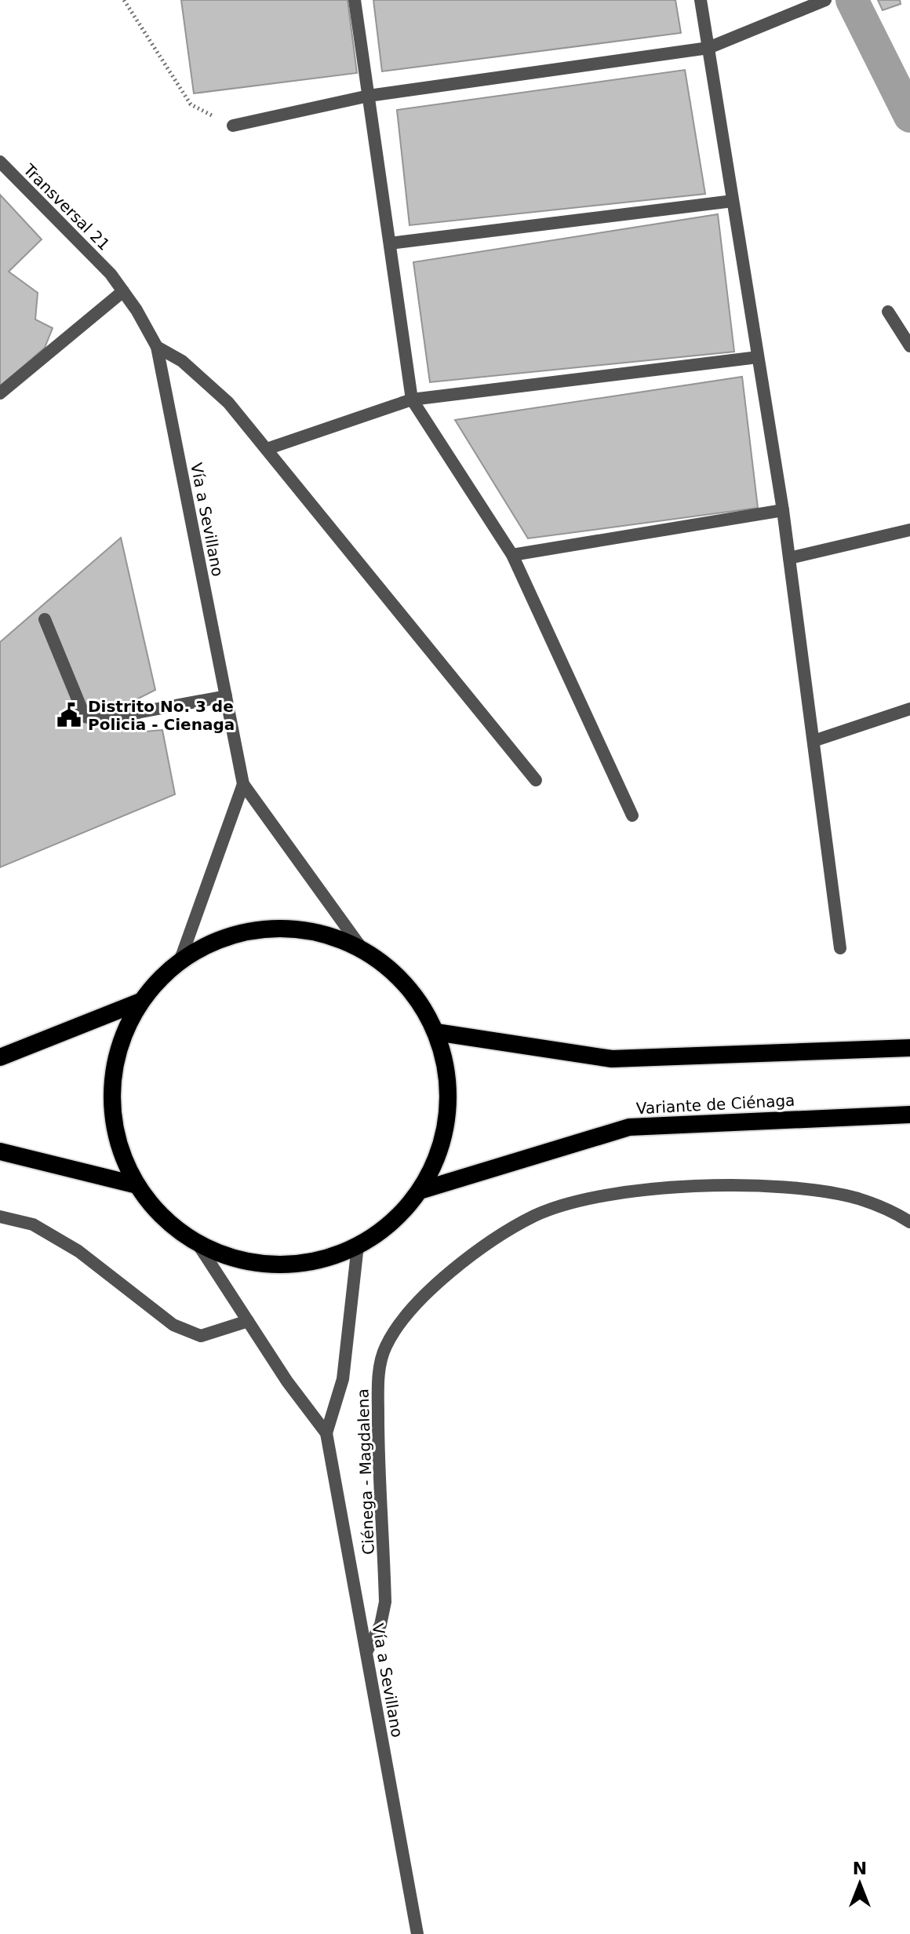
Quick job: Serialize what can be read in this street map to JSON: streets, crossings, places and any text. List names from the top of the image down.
{
  "streets": {
    "highway": ["Variante de Ciénaga"],
    "street": ["Transversal 21", "Vía a Sevillano", "Ciénega - Magdalena"]
  },
  "crossings": [
    ["Transversal 21", "Vía a Sevillano"],
    ["Vía a Sevillano", "Ciénega - Magdalena"]
  ],
  "places": {
    "public building": ["Distrito No. 3 de Policia - Cienaga"]
  },
  "north": "top"
}
